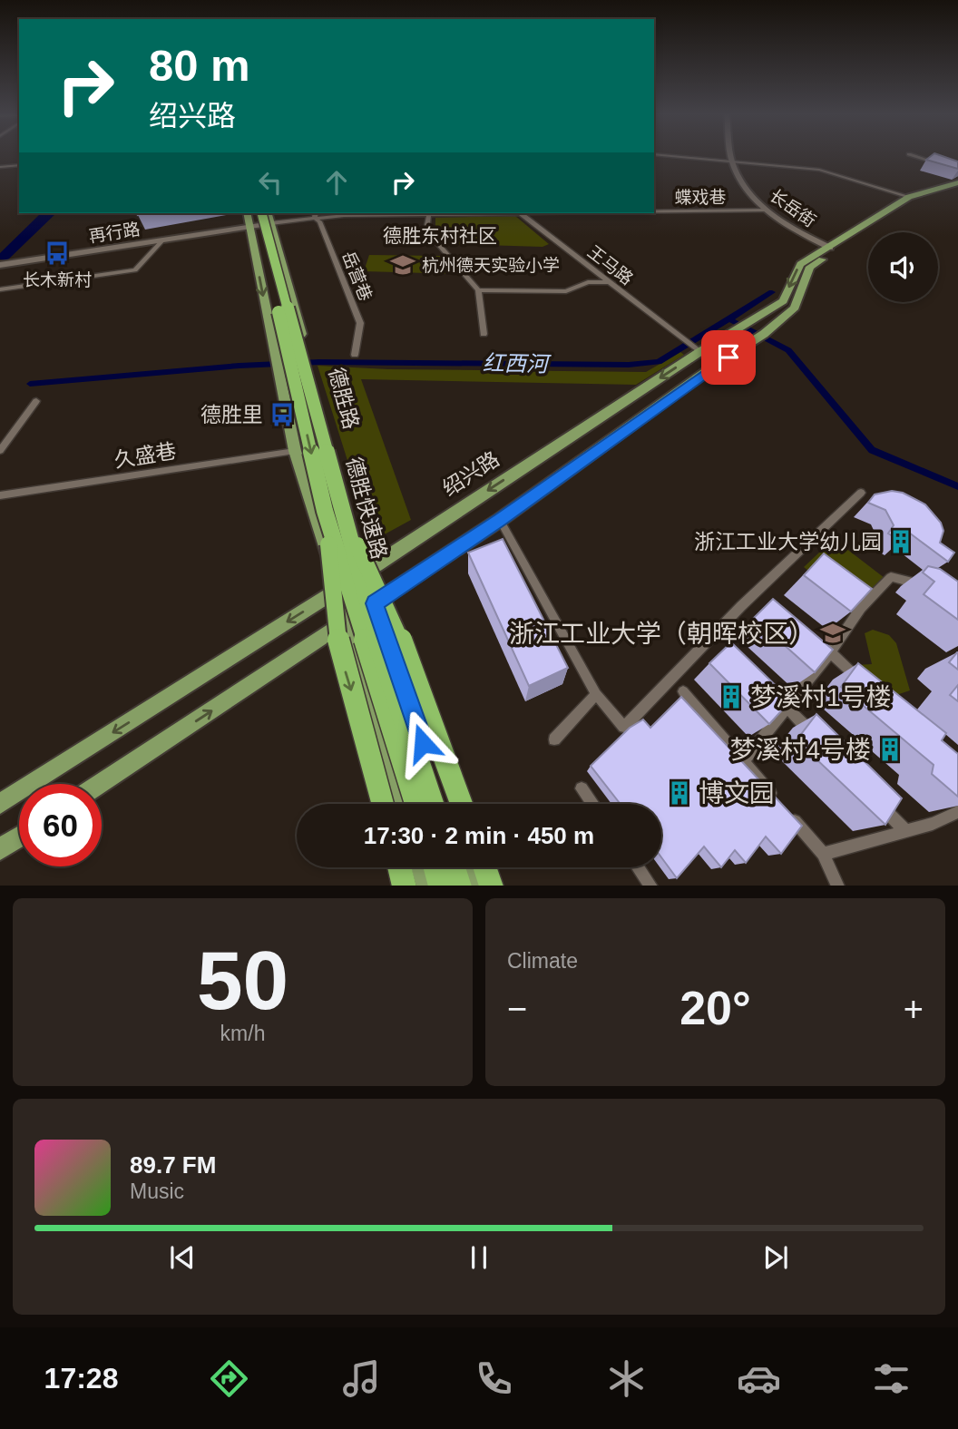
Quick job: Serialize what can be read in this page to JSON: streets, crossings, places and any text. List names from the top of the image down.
{
  "streets": {
    "highway": ["德胜快速路"],
    "main road": ["德胜路", "绍兴路"],
    "street": [
      "蝶戏巷",
      "长岳街",
      "再行路",
      "王马路",
      "岳营巷",
      "久盛巷"
    ]
  },
  "crossings": [
    ["蝶戏巷", "长岳街"],
    ["蝶戏巷", "再行路"],
    ["蝶戏巷", "岳营巷"],
    ["蝶戏巷", "德胜路"],
    ["长岳街", "绍兴路"],
    ["再行路", "德胜路"],
    ["王马路", "绍兴路"],
    ["德胜路", "绍兴路"]
  ],
  "districts": ["德胜东村社区"],
  "water": ["红西河"],
  "places": {
    "bus stop": ["长木新村", "德胜里"],
    "school or university": ["杭州德天实验小学", "浙江工业大学（朝晖校区）"],
    "building": [
      "浙江工业大学幼儿园",
      "梦溪村1号楼",
      "梦溪村4号楼",
      "博文园"
    ]
  },
  "page": {
    "turn": ["80 m", "绍兴路"],
    "limit": "60",
    "trip": "17:30 · 2 min · 450 m",
    "tile": [
      ["50", "km/h"],
      "Climate"
    ],
    "heat": ["−", "20°", "+"],
    "song": ["89.7 FM", "Music"],
    "tabs": "17:28"
  }
}
